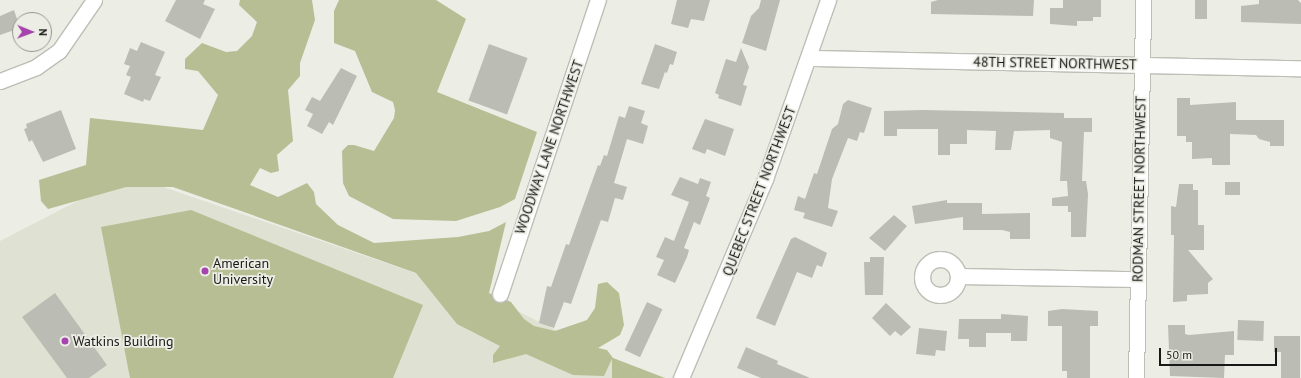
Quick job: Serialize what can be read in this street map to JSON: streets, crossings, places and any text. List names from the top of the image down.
{
  "streets": {
    "street": [
      "48TH STREET NORTHWEST",
      "WOODWAY LANE NORTHWEST",
      "RODMAN STREET NORTHWEST",
      "QUEBEC STREET NORTHWEST"
    ]
  },
  "crossings": [
    ["48TH STREET NORTHWEST", "RODMAN STREET NORTHWEST"],
    ["48TH STREET NORTHWEST", "QUEBEC STREET NORTHWEST"]
  ],
  "places": ["American University", "Watkins Building"],
  "scale_bar": "50 m",
  "north": "right"
}
